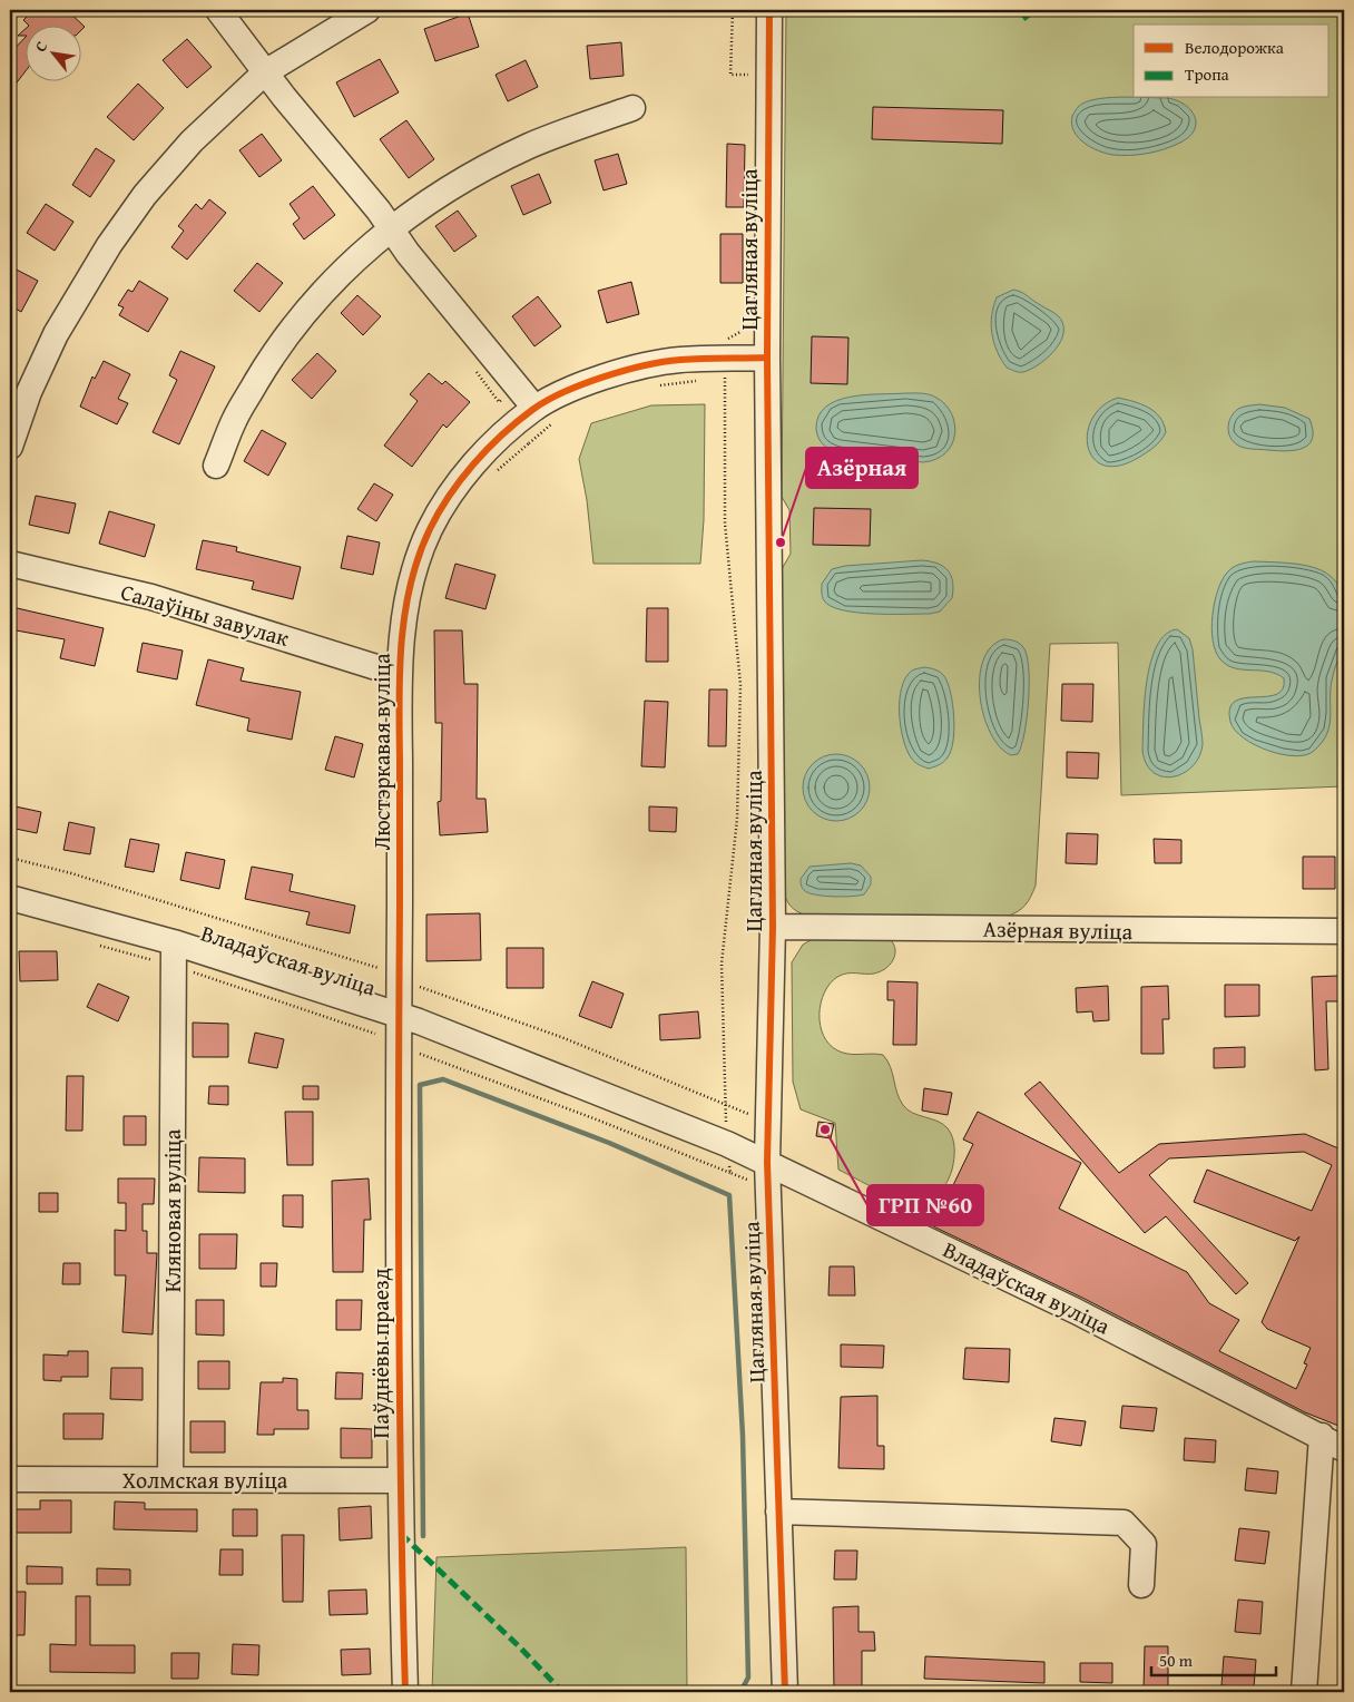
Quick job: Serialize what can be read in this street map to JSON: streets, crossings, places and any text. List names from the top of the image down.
{
  "streets": {
    "street": [
      "Цагляная вуліца",
      "Салаўіны завулак",
      "Люстэркавая вуліца",
      "Азёрная вуліца",
      "Владаўская вуліца",
      "Кляновая вуліца",
      "Паўднёвы праезд",
      "Холмская вуліца"
    ]
  },
  "crossings": [
    ["Цагляная вуліца", "Люстэркавая вуліца"],
    ["Цагляная вуліца", "Азёрная вуліца"],
    ["Цагляная вуліца", "Владаўская вуліца"],
    ["Салаўіны завулак", "Люстэркавая вуліца"],
    ["Люстэркавая вуліца", "Владаўская вуліца"],
    ["Люстэркавая вуліца", "Паўднёвы праезд"],
    ["Владаўская вуліца", "Кляновая вуліца"],
    ["Владаўская вуліца", "Паўднёвы праезд"],
    ["Кляновая вуліца", "Холмская вуліца"],
    ["Паўднёвы праезд", "Холмская вуліца"]
  ],
  "places": ["Азёрная", "ГРП №60"],
  "legend": ["Велодорожка", "Тропа"],
  "scale_bar": "50 m",
  "north": "top left"
}
